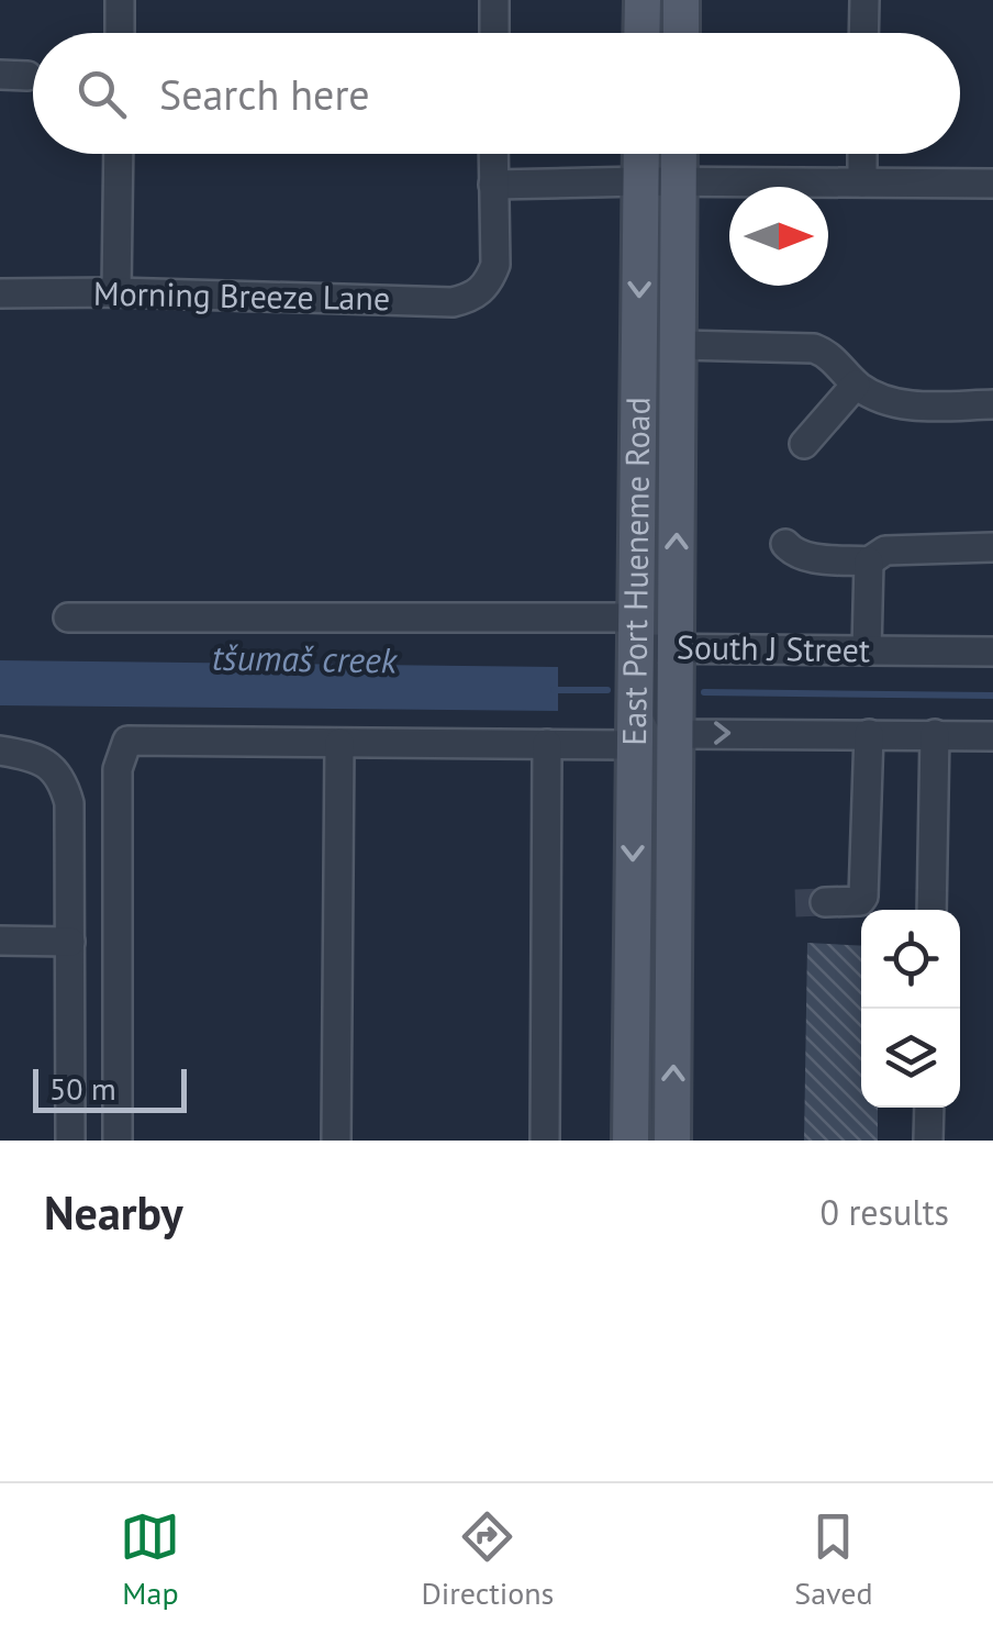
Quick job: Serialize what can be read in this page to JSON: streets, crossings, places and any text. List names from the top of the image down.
{
  "streets": {
    "main road": ["East Port Hueneme Road"],
    "street": ["Morning Breeze Lane", "South J Street"]
  },
  "crossings": [
    ["East Port Hueneme Road", "South J Street"]
  ],
  "water": ["tšumaš creek"],
  "scale_bar": "50 m",
  "north": "right",
  "page": {
    "search": "Search here",
    "scale": "50 m",
    "heading": ["Nearby", "0 results"],
    "nav": ["Map", "Directions", "Saved"]
  }
}
